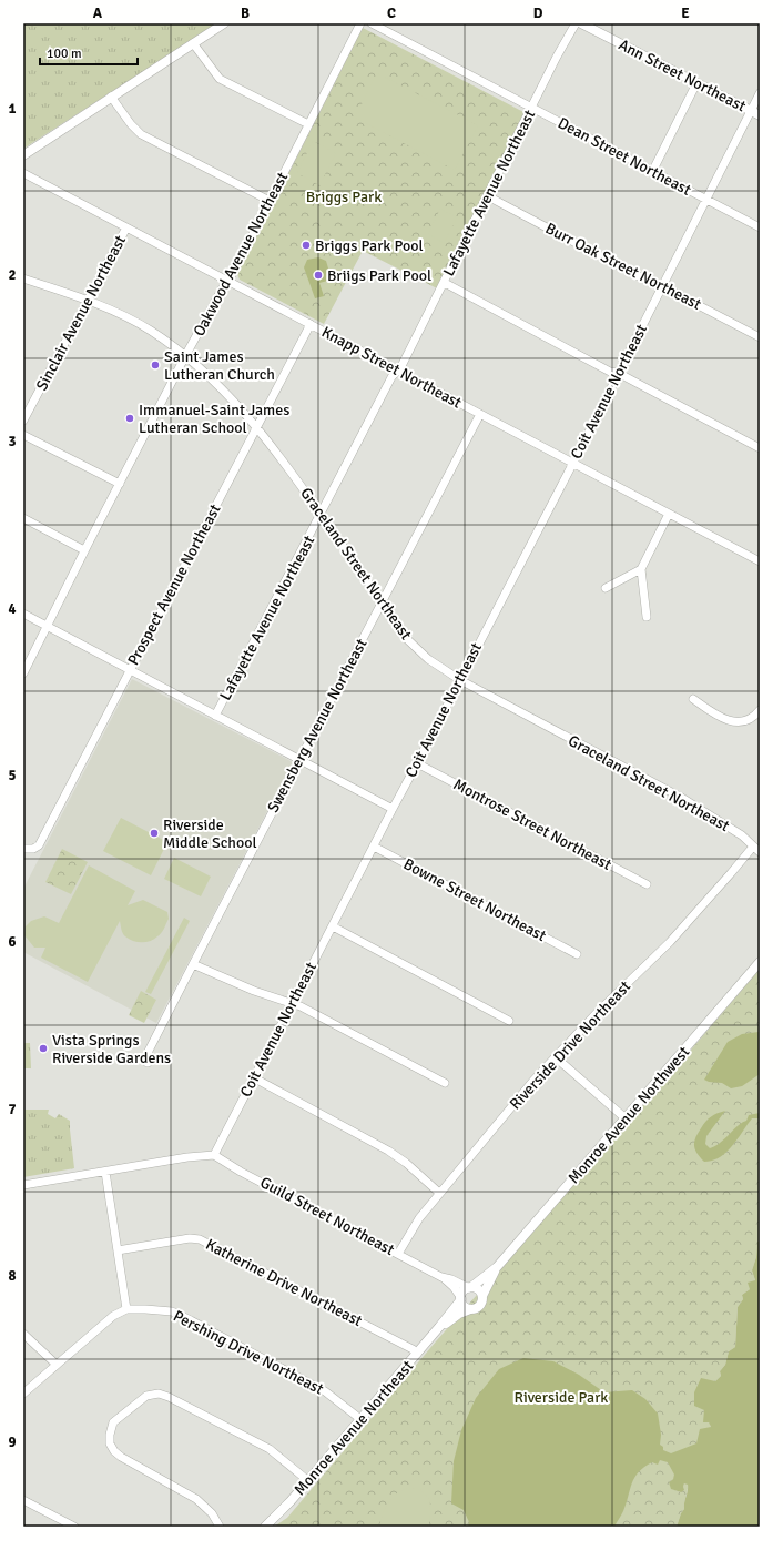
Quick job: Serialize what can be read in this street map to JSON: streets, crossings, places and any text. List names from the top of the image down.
{
  "streets": {
    "main road": ["Ann Street Northeast", "Monroe Avenue Northwest", "Monroe Avenue Northeast"],
    "street": [
      "Dean Street Northeast",
      "Lafayette Avenue Northeast",
      "Oakwood Avenue Northeast",
      "Burr Oak Street Northeast",
      "Sinclair Avenue Northeast",
      "Knapp Street Northeast",
      "Coit Avenue Northeast",
      "Graceland Street Northeast",
      "Prospect Avenue Northeast",
      "Swensberg Avenue Northeast",
      "Montrose Street Northeast",
      "Bowne Street Northeast",
      "Riverside Drive Northeast",
      "Guild Street Northeast",
      "Katherine Drive Northeast",
      "Pershing Drive Northeast"
    ]
  },
  "crossings": [
    ["Ann Street Northeast", "Coit Avenue Northeast"],
    ["Dean Street Northeast", "Lafayette Avenue Northeast"],
    ["Dean Street Northeast", "Coit Avenue Northeast"],
    ["Lafayette Avenue Northeast", "Burr Oak Street Northeast"],
    ["Lafayette Avenue Northeast", "Knapp Street Northeast"],
    ["Lafayette Avenue Northeast", "Graceland Street Northeast"],
    ["Oakwood Avenue Northeast", "Knapp Street Northeast"],
    ["Oakwood Avenue Northeast", "Graceland Street Northeast"],
    ["Burr Oak Street Northeast", "Coit Avenue Northeast"],
    ["Sinclair Avenue Northeast", "Knapp Street Northeast"],
    ["Sinclair Avenue Northeast", "Graceland Street Northeast"],
    ["Knapp Street Northeast", "Coit Avenue Northeast"],
    ["Knapp Street Northeast", "Prospect Avenue Northeast"],
    ["Knapp Street Northeast", "Swensberg Avenue Northeast"],
    ["Coit Avenue Northeast", "Graceland Street Northeast"],
    ["Coit Avenue Northeast", "Montrose Street Northeast"],
    ["Coit Avenue Northeast", "Bowne Street Northeast"],
    ["Coit Avenue Northeast", "Guild Street Northeast"],
    ["Graceland Street Northeast", "Prospect Avenue Northeast"],
    ["Graceland Street Northeast", "Swensberg Avenue Northeast"],
    ["Graceland Street Northeast", "Riverside Drive Northeast"],
    ["Riverside Drive Northeast", "Guild Street Northeast"],
    ["Monroe Avenue Northwest", "Guild Street Northeast"],
    ["Monroe Avenue Northwest", "Monroe Avenue Northeast"],
    ["Guild Street Northeast", "Monroe Avenue Northeast"],
    ["Katherine Drive Northeast", "Monroe Avenue Northeast"],
    ["Pershing Drive Northeast", "Monroe Avenue Northeast"]
  ],
  "parks": ["Briggs Park", "Riverside Park"],
  "places": [
    "Briggs Park Pool",
    "Briigs Park Pool",
    "Saint James Lutheran Church",
    "Immanuel-Saint James Lutheran School",
    "Riverside Middle School",
    "Vista Springs Riverside Gardens"
  ],
  "scale_bar": "100 m",
  "grid": {
    "columns": [
      "A",
      "B",
      "C",
      "D",
      "E"
    ],
    "rows": [
      "1",
      "2",
      "3",
      "4",
      "5",
      "6",
      "7",
      "8",
      "9"
    ]
  }
}
